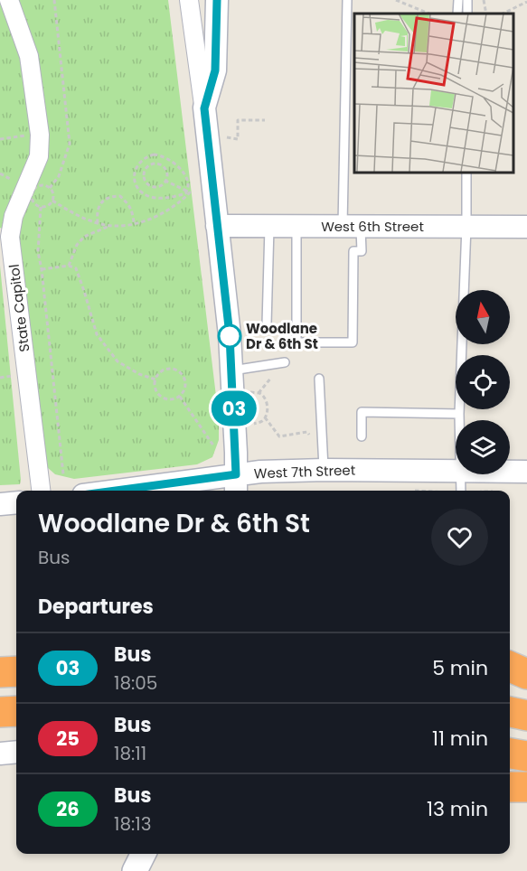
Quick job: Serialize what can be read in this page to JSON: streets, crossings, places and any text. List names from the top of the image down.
{
  "streets": {
    "street": ["West 6th Street", "State Capitol", "West 7th Street"]
  },
  "places": ["Woodlane Dr & 6th St"],
  "lines": ["bus line 03"],
  "north": "top",
  "page": {
    "on_map": "03",
    "heading": [
      ["Woodlane Dr & 6th St", "Bus"],
      "Departures"
    ],
    "list": [
      {
        "mark": "03",
        "name": "Bus",
        "note": "18:05",
        "value": "5 min"
      },
      {
        "mark": "25",
        "name": "Bus",
        "note": "18:11",
        "value": "11 min"
      },
      {
        "mark": "26",
        "name": "Bus",
        "note": "18:13",
        "value": "13 min"
      }
    ]
  }
}
